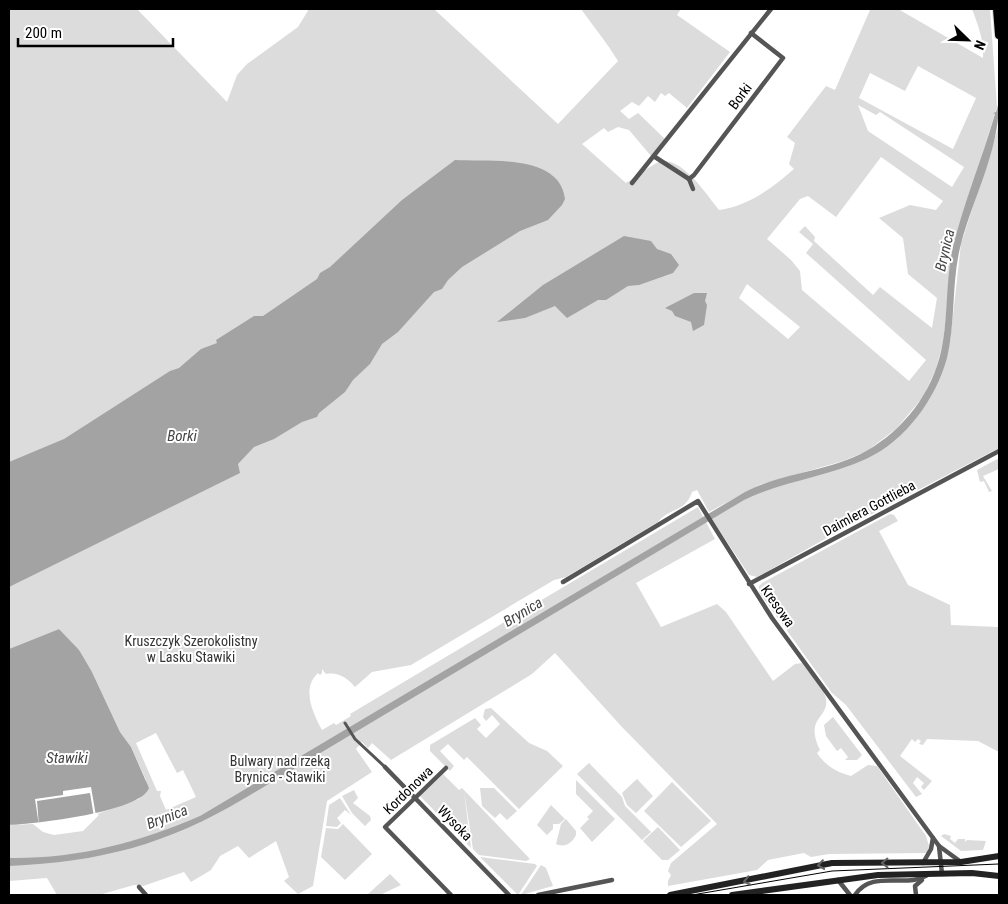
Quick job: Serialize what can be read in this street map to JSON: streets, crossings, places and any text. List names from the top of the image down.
{
  "streets": {
    "street": [
      "Borki",
      "Daimlera Gottlieba",
      "Kresowa",
      "Kordonowa",
      "Wysoka"
    ]
  },
  "crossings": [
    ["Daimlera Gottlieba", "Kresowa"],
    ["Kordonowa", "Wysoka"]
  ],
  "water": ["Brynica", "Borki", "Stawiki"],
  "parks": ["Kruszczyk Szerokolistny w Lasku Stawiki", "Bulwary nad rzeką Brynica - Stawiki"],
  "scale_bar": "200 m",
  "north": "bottom right"
}
